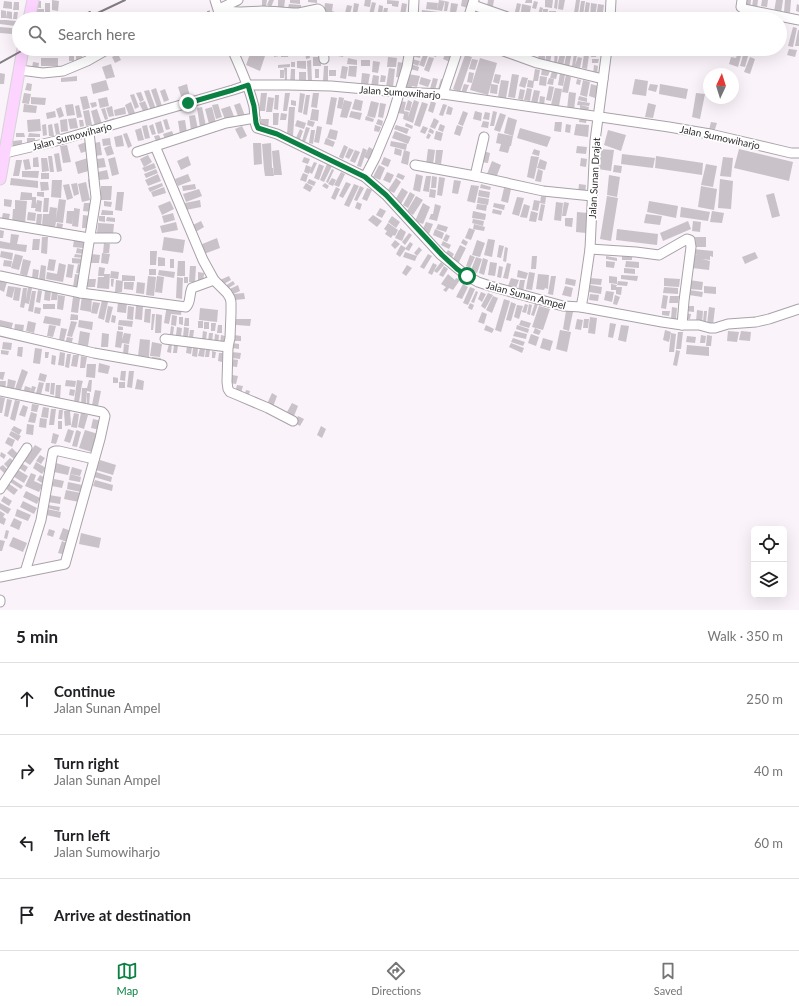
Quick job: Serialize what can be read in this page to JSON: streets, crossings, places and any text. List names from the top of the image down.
{
  "streets": {
    "street": ["Jalan Sumowiharjo", "Jalan Sunan Drajat", "Jalan Sunan Ampel"]
  },
  "crossings": [
    ["Jalan Sumowiharjo", "Jalan Sunan Drajat"],
    ["Jalan Sunan Drajat", "Jalan Sunan Ampel"]
  ],
  "north": "top",
  "page": {
    "search": "Search here",
    "heading": ["5 min", "Walk · 350 m"],
    "list": [
      ["Continue", "Jalan Sunan Ampel", "250 m"],
      ["Turn right", "Jalan Sunan Ampel", "40 m"],
      ["Turn left", "Jalan Sumowiharjo", "60 m"],
      "Arrive at destination"
    ],
    "nav": ["Map", "Directions", "Saved"]
  }
}
